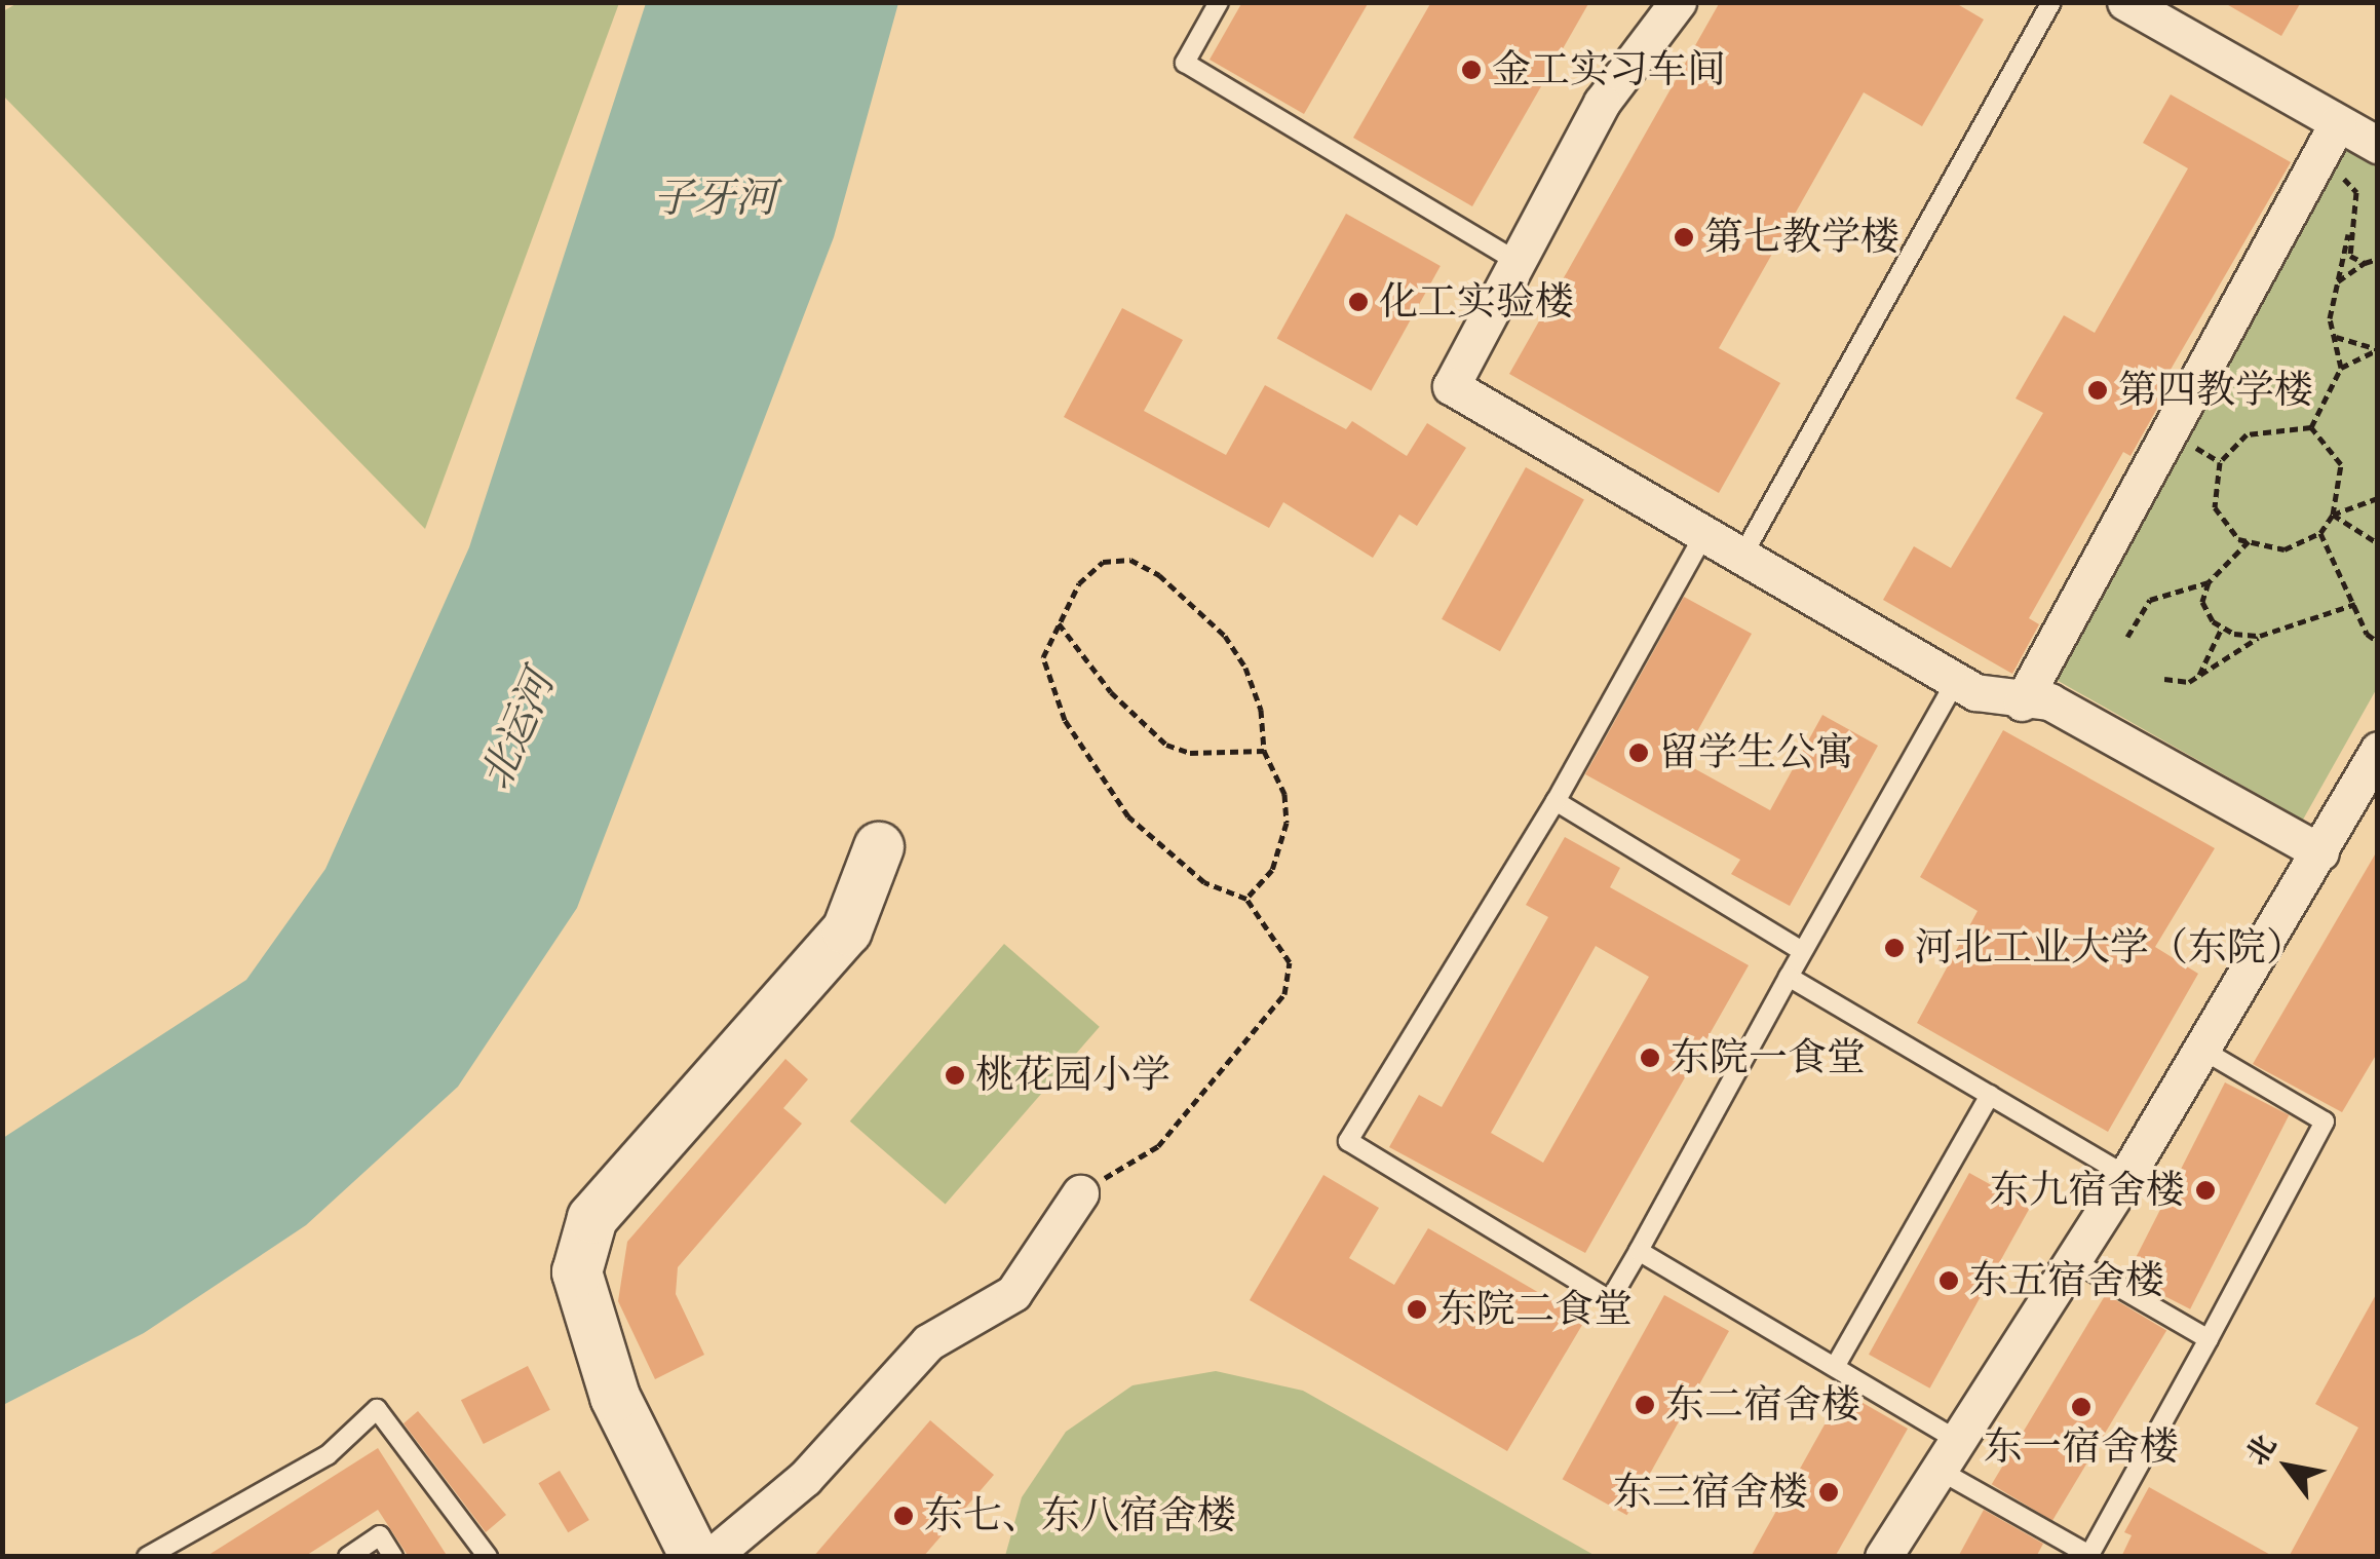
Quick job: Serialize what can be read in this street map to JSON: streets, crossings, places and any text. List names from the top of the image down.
{
  "water": ["子牙河", "北运河"],
  "places": [
    "金工实习车间",
    "第七教学楼",
    "化工实验楼",
    "第四教学楼",
    "留学生公寓",
    "河北工业大学（东院）",
    "东院一食堂",
    "桃花园小学",
    "东九宿舍楼",
    "东五宿舍楼",
    "东院二食堂",
    "东二宿舍楼",
    "东一宿舍楼",
    "东三宿舍楼",
    "东七、东八宿舍楼"
  ],
  "north": "top left"
}
